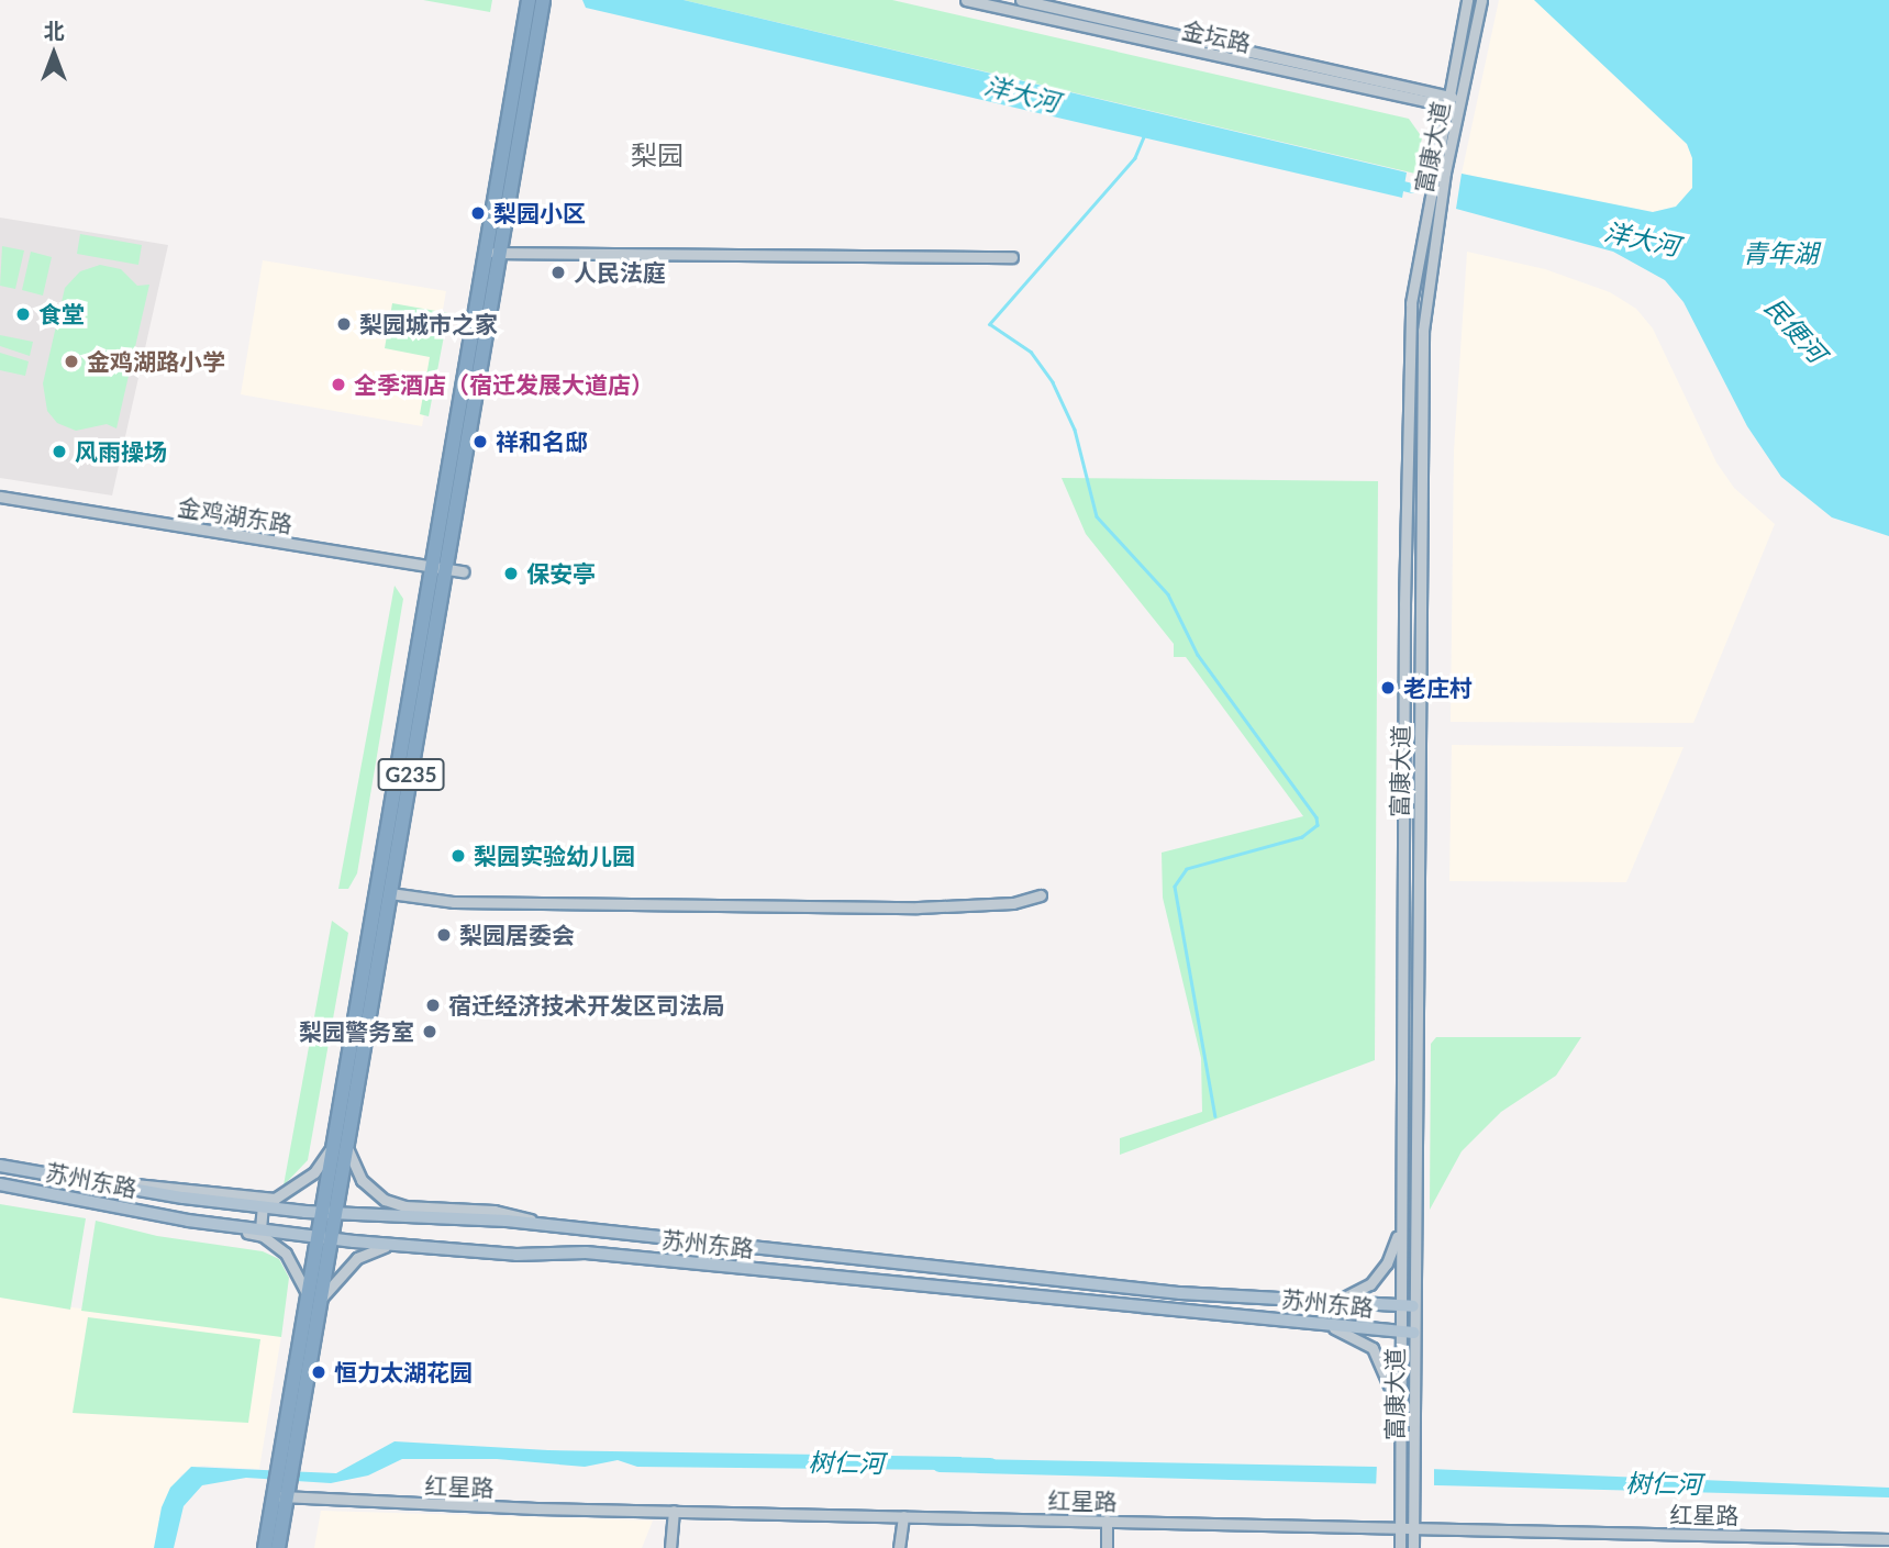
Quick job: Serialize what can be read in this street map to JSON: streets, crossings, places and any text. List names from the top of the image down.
{
  "streets": {
    "highway": ["G235"],
    "main road": ["苏州东路"],
    "street": [
      "金坛路",
      "富康大道",
      "金鸡湖东路",
      "红星路"
    ]
  },
  "crossings": [
    ["金坛路", "富康大道"],
    ["富康大道", "苏州东路"],
    ["富康大道", "红星路"],
    ["金鸡湖东路", "G235"],
    ["G235", "苏州东路"],
    ["G235", "红星路"]
  ],
  "districts": ["梨园"],
  "water": [
    "洋大河",
    "青年湖",
    "民便河",
    "树仁河"
  ],
  "places": [
    "梨园小区",
    "人民法庭",
    "食堂",
    "梨园城市之家",
    "金鸡湖路小学",
    "全季酒店（宿迁发展大道店）",
    "祥和名邸",
    "风雨操场",
    "保安亭",
    "老庄村",
    "梨园实验幼儿园",
    "梨园居委会",
    "宿迁经济技术开发区司法局",
    "梨园警务室",
    "恒力太湖花园"
  ],
  "north": "top"
}
